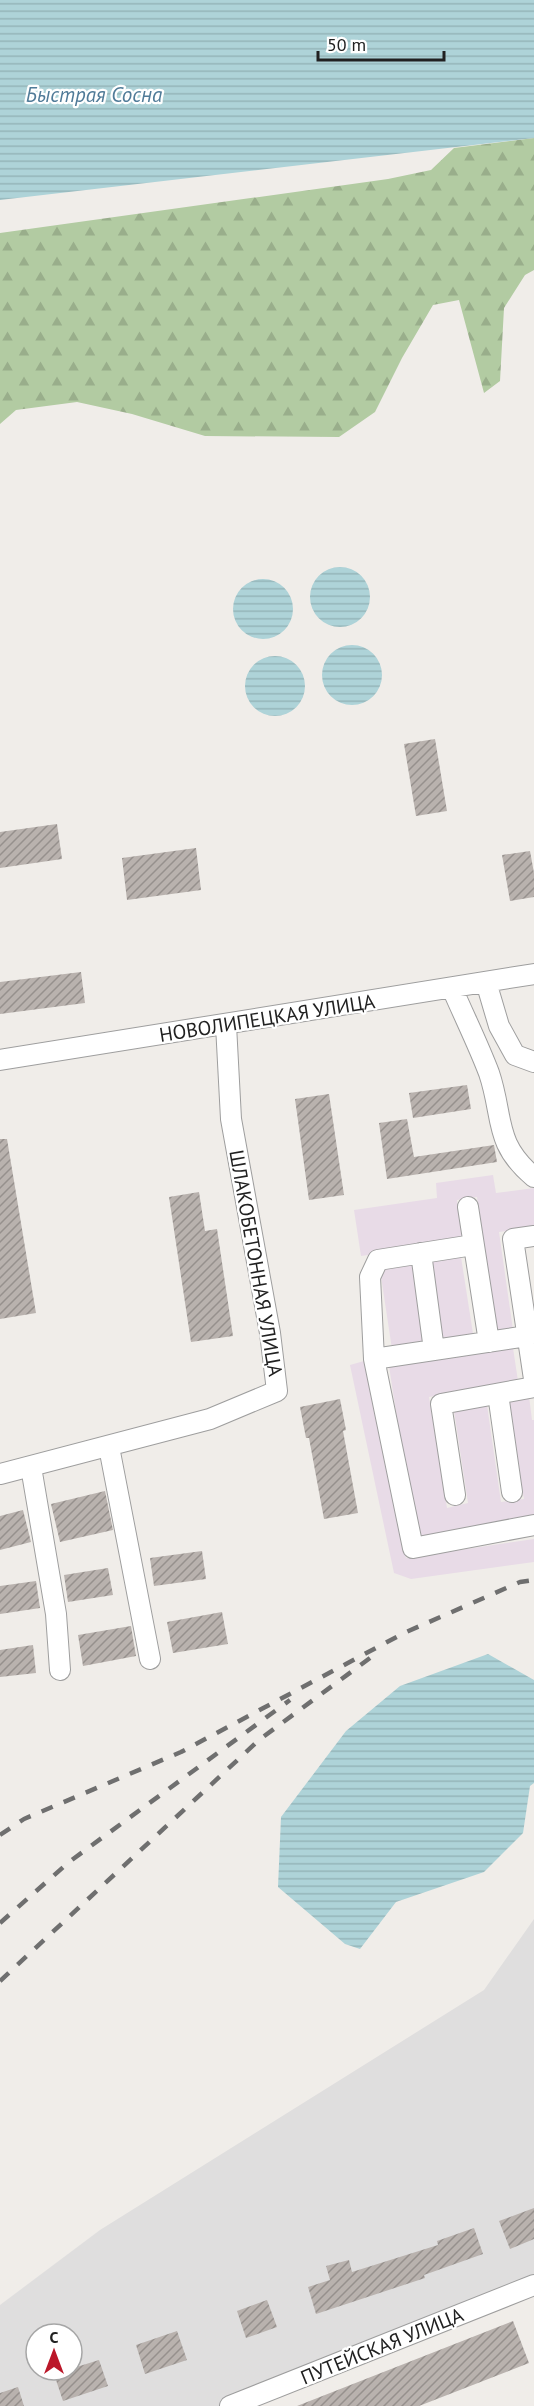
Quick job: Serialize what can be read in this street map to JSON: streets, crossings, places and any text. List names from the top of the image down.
{
  "streets": {
    "street": ["НОВОЛИПЕЦКАЯ УЛИЦА", "ШЛАКОБЕТОННАЯ УЛИЦА", "ПУТЕЙСКАЯ УЛИЦА"]
  },
  "crossings": [
    ["НОВОЛИПЕЦКАЯ УЛИЦА", "ШЛАКОБЕТОННАЯ УЛИЦА"]
  ],
  "water": ["Быстрая Сосна"],
  "scale_bar": "50 m",
  "north": "top"
}
